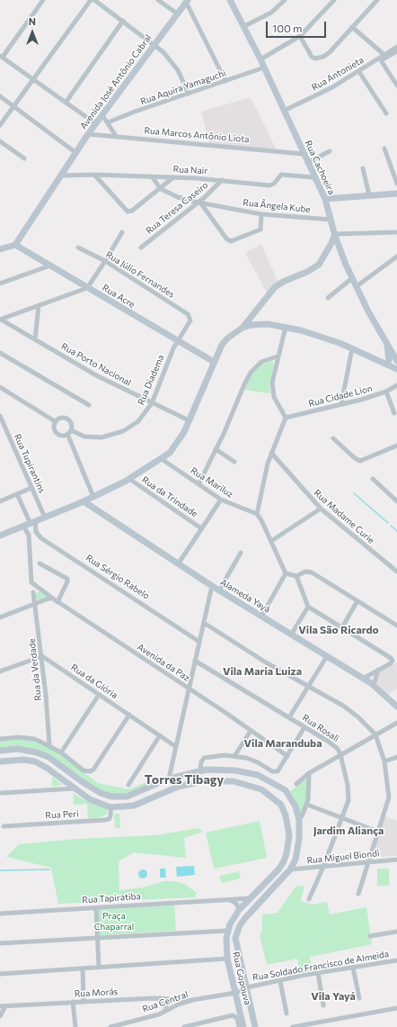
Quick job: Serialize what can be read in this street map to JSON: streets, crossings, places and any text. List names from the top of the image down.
{
  "streets": {
    "main road": [
      "Avenida José Antônio Cabral",
      "Rua Cachoeira",
      "Rua Acre",
      "Alameda Yayá",
      "Rua Gopouva"
    ],
    "street": [
      "Rua Antonieta",
      "Rua Aquira Yamaguchi",
      "Rua Marcos Antônio Liota",
      "Rua Nair",
      "Rua Ângela Kube",
      "Rua Teresa Caseiro",
      "Rua Júlio Fernandes",
      "Rua Porto Nacional",
      "Rua Diadema",
      "Rua Cidade Lion",
      "Rua Tupirantins",
      "Rua Mariluz",
      "Rua da Trindade",
      "Rua Madame Curie",
      "Rua Sérgio Rabelo",
      "Avenida da Paz",
      "Rua da Verdade",
      "Rua da Glória",
      "Rua Rosali",
      "Rua Peri",
      "Rua Miguel Biondi",
      "Rua Tapiratiba",
      "Rua Soldado Francisco de Almeida",
      "Rua Morás",
      "Rua Central"
    ]
  },
  "crossings": [
    ["Rua Antonieta", "Rua Cachoeira"],
    ["Avenida José Antônio Cabral", "Rua Marcos Antônio Liota"],
    ["Avenida José Antônio Cabral", "Rua Nair"],
    ["Avenida José Antônio Cabral", "Rua Acre"],
    ["Rua Aquira Yamaguchi", "Rua Cachoeira"],
    ["Rua Marcos Antônio Liota", "Rua Cachoeira"],
    ["Rua Cachoeira", "Rua Nair"],
    ["Rua Cachoeira", "Rua Ângela Kube"],
    ["Rua Nair", "Rua Teresa Caseiro"],
    ["Rua Ângela Kube", "Rua Teresa Caseiro"],
    ["Rua Júlio Fernandes", "Rua Diadema"],
    ["Rua Acre", "Rua Diadema"],
    ["Rua Porto Nacional", "Rua Diadema"],
    ["Rua da Verdade", "Rua da Glória"],
    ["Rua Rosali", "Rua Miguel Biondi"],
    ["Rua Peri", "Rua Gopouva"],
    ["Rua Tapiratiba", "Rua Gopouva"],
    ["Rua Soldado Francisco de Almeida", "Rua Central"],
    ["Rua Gopouva", "Rua Central"],
    ["Rua Morás", "Rua Central"]
  ],
  "districts": [
    "Vila São Ricardo",
    "Vila Maria Luiza",
    "Vila Maranduba",
    "Torres Tibagy",
    "Jardim Aliança",
    "Vila Yayá"
  ],
  "parks": ["Praça Chaparral"],
  "scale_bar": "100 m",
  "north": "top"
}
